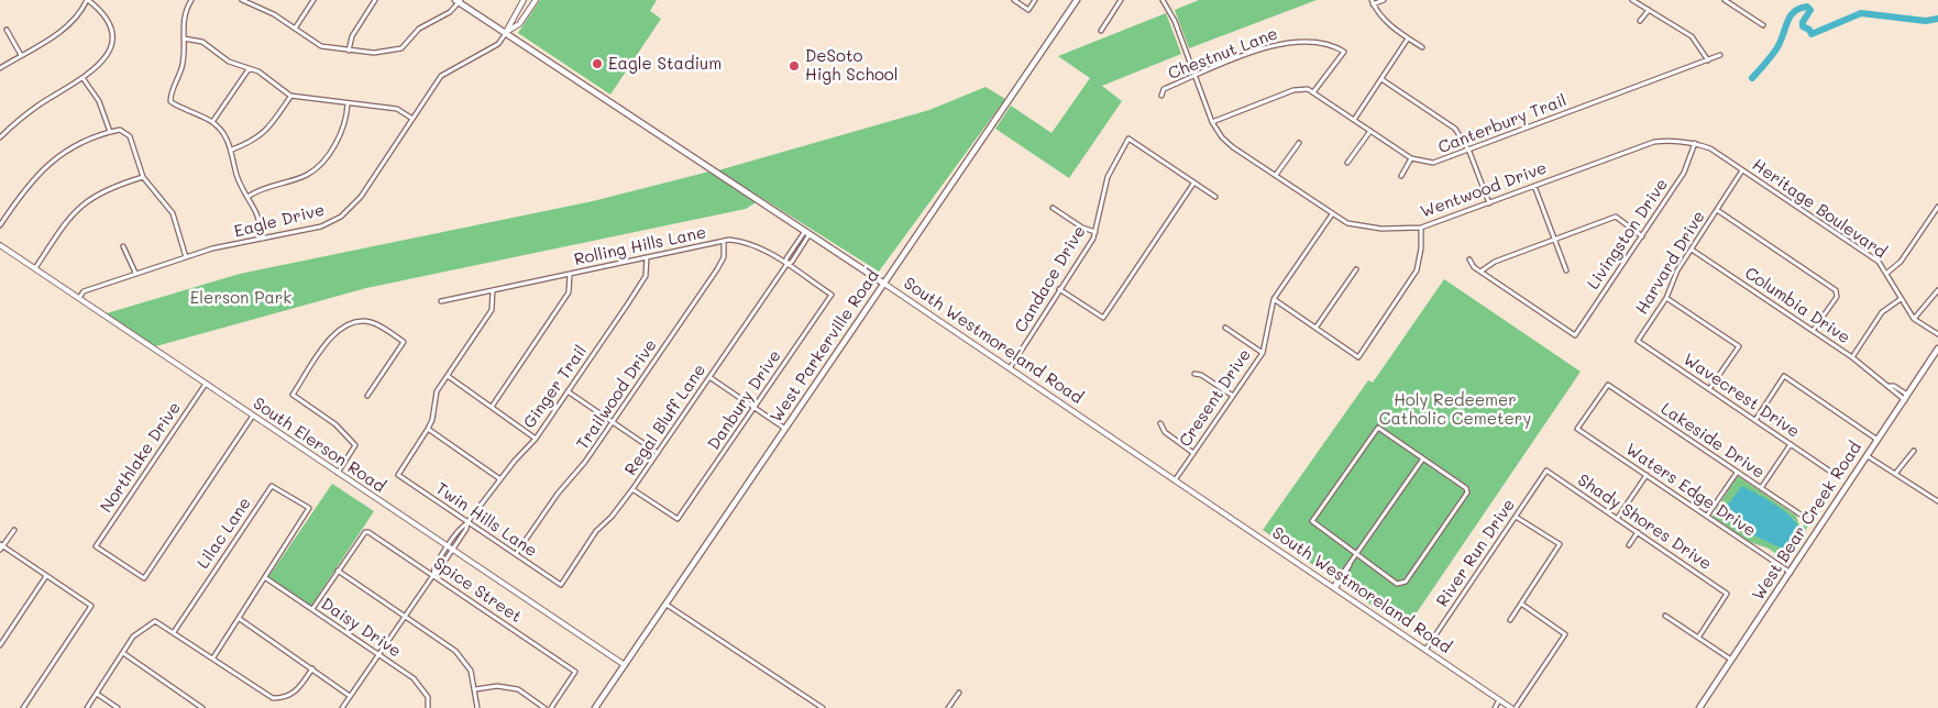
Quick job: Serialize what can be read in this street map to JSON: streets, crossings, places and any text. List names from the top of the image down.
{
  "streets": {
    "main road": ["South Westmoreland Road", "West Parkerville Road", "West Bear Creek Road"],
    "street": [
      "Chestnut Lane",
      "Canterbury Trail",
      "Wentwood Drive",
      "Heritage Boulevard",
      "Eagle Drive",
      "Livingston Drive",
      "Rolling Hills Lane",
      "Harvard Drive",
      "Candace Drive",
      "Columbia Drive",
      "Ginger Trail",
      "Trailwood Drive",
      "Wavecrest Drive",
      "Cresent Drive",
      "Danbury Drive",
      "Regal Bluff Lane",
      "Lakeside Drive",
      "South Elerson Road",
      "Northlake Drive",
      "Waters Edge Drive",
      "Twin Hills Lane",
      "Shady Shores Drive",
      "Lilac Lane",
      "River Run Drive",
      "Spice Street",
      "Daisy Drive"
    ]
  },
  "crossings": [
    ["Chestnut Lane", "Canterbury Trail"],
    ["Chestnut Lane", "Wentwood Drive"],
    ["Wentwood Drive", "Heritage Boulevard"],
    ["Wentwood Drive", "Livingston Drive"],
    ["Wentwood Drive", "Cresent Drive"],
    ["Heritage Boulevard", "Harvard Drive"],
    ["Eagle Drive", "South Westmoreland Road"],
    ["Eagle Drive", "South Elerson Road"],
    ["Rolling Hills Lane", "Ginger Trail"],
    ["Rolling Hills Lane", "Trailwood Drive"],
    ["Rolling Hills Lane", "Danbury Drive"],
    ["Rolling Hills Lane", "Regal Bluff Lane"],
    ["Harvard Drive", "Columbia Drive"],
    ["Harvard Drive", "Wavecrest Drive"],
    ["Candace Drive", "South Westmoreland Road"],
    ["Columbia Drive", "West Bear Creek Road"],
    ["South Westmoreland Road", "West Parkerville Road"],
    ["South Westmoreland Road", "Cresent Drive"],
    ["South Westmoreland Road", "Regal Bluff Lane"],
    ["South Westmoreland Road", "River Run Drive"],
    ["West Parkerville Road", "South Elerson Road"],
    ["Ginger Trail", "South Elerson Road"],
    ["Ginger Trail", "Twin Hills Lane"],
    ["Ginger Trail", "Spice Street"],
    ["Ginger Trail", "Daisy Drive"],
    ["Trailwood Drive", "Twin Hills Lane"],
    ["Danbury Drive", "Regal Bluff Lane"],
    ["Regal Bluff Lane", "Twin Hills Lane"],
    ["Lakeside Drive", "Waters Edge Drive"],
    ["South Elerson Road", "Northlake Drive"],
    ["Waters Edge Drive", "West Bear Creek Road"],
    ["Shady Shores Drive", "River Run Drive"],
    ["Lilac Lane", "Daisy Drive"]
  ],
  "parks": ["Elerson Park", "Holy Redeemer Catholic Cemetery"],
  "places": ["Eagle Stadium", "DeSoto High School"]
}
